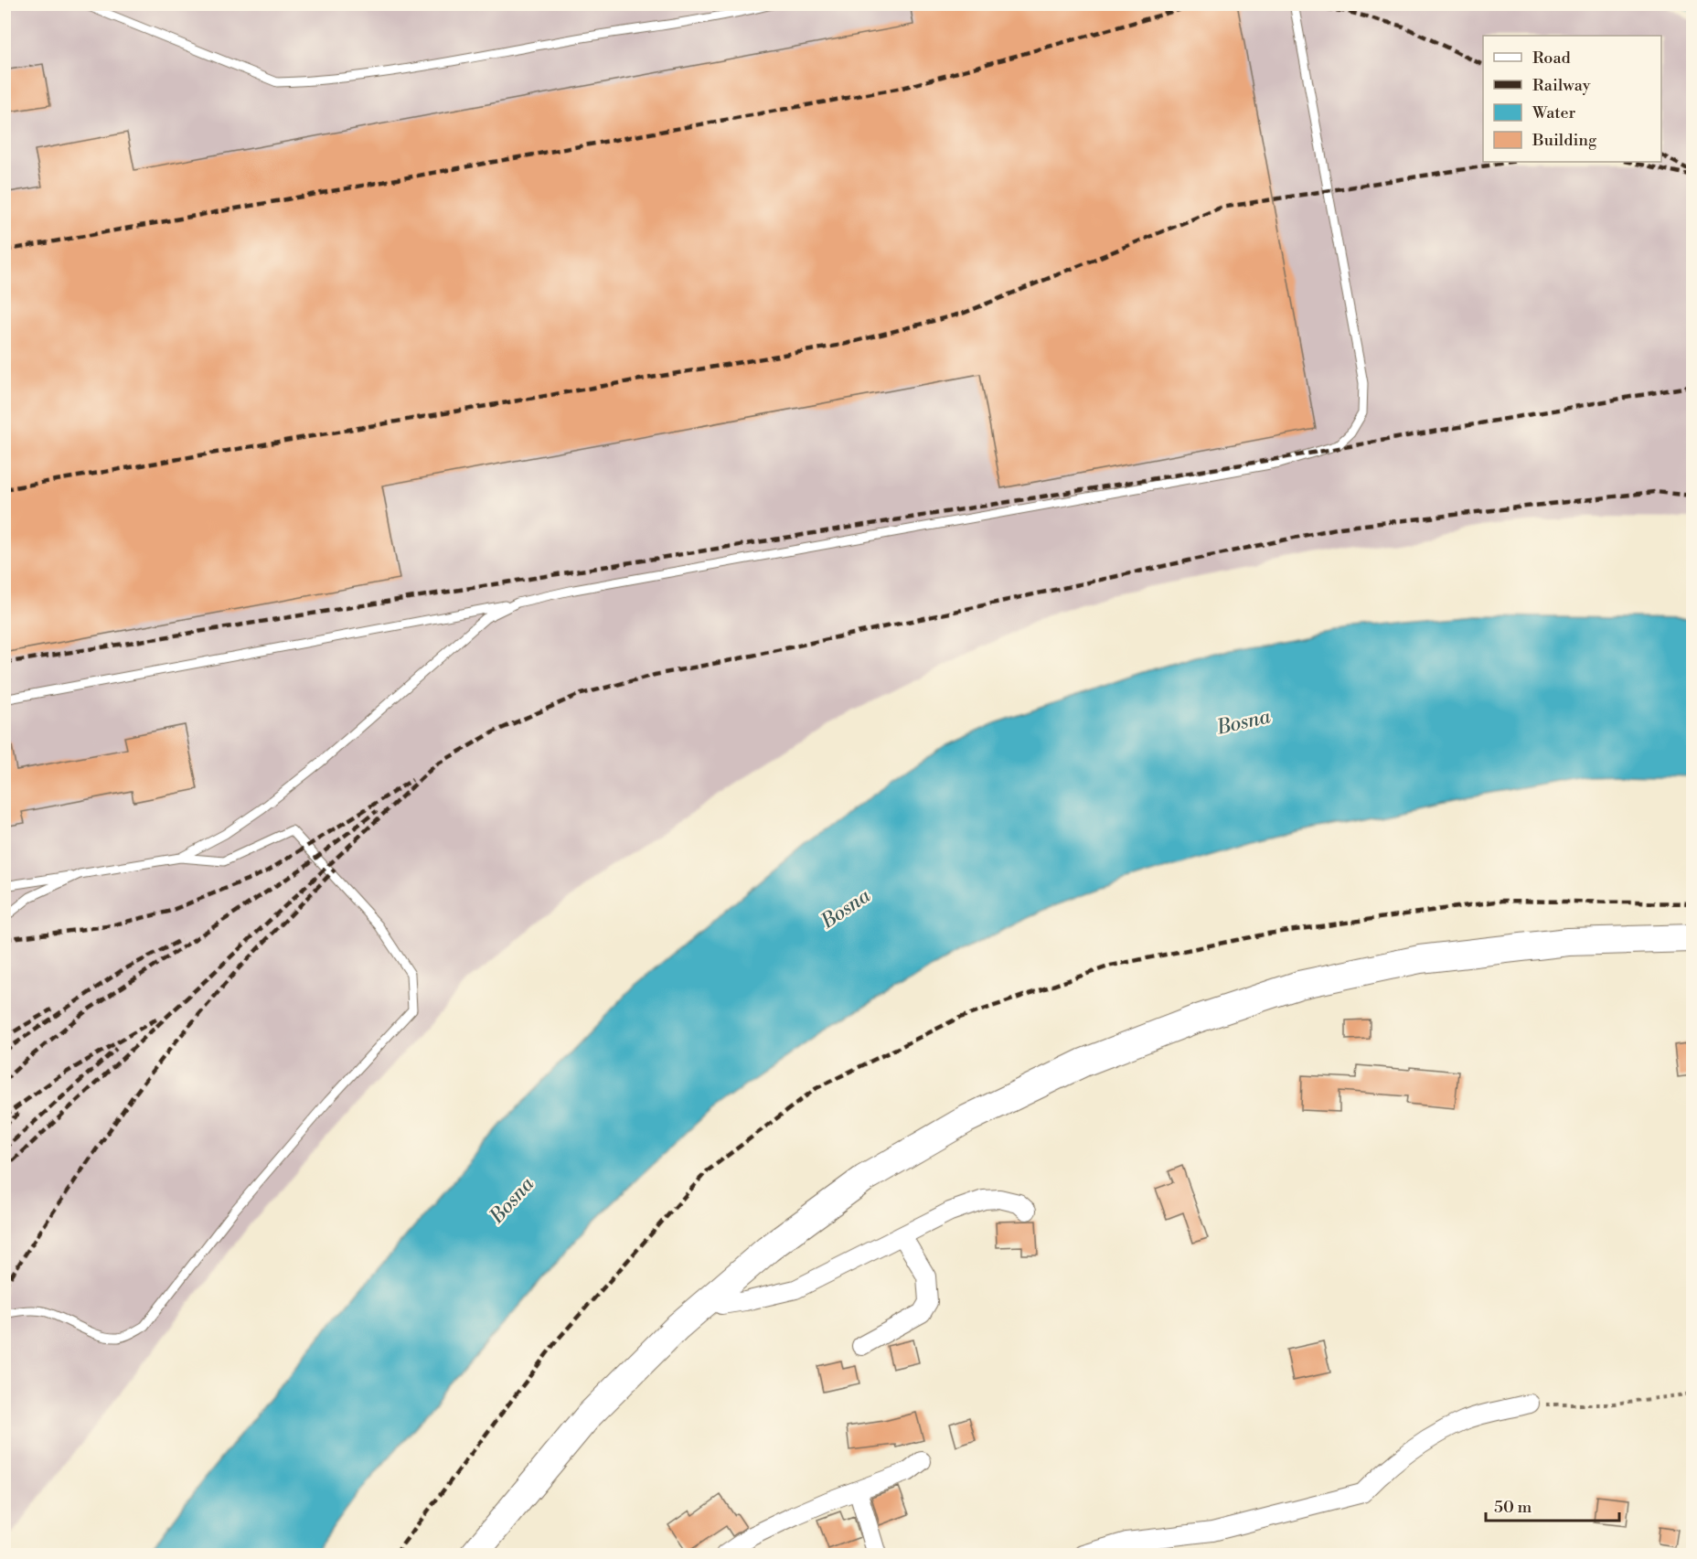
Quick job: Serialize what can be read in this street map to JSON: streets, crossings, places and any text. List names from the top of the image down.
{
  "water": ["Bosna"],
  "legend": [
    "Road",
    "Railway",
    "Water",
    "Building"
  ],
  "scale_bar": "50 m"
}
